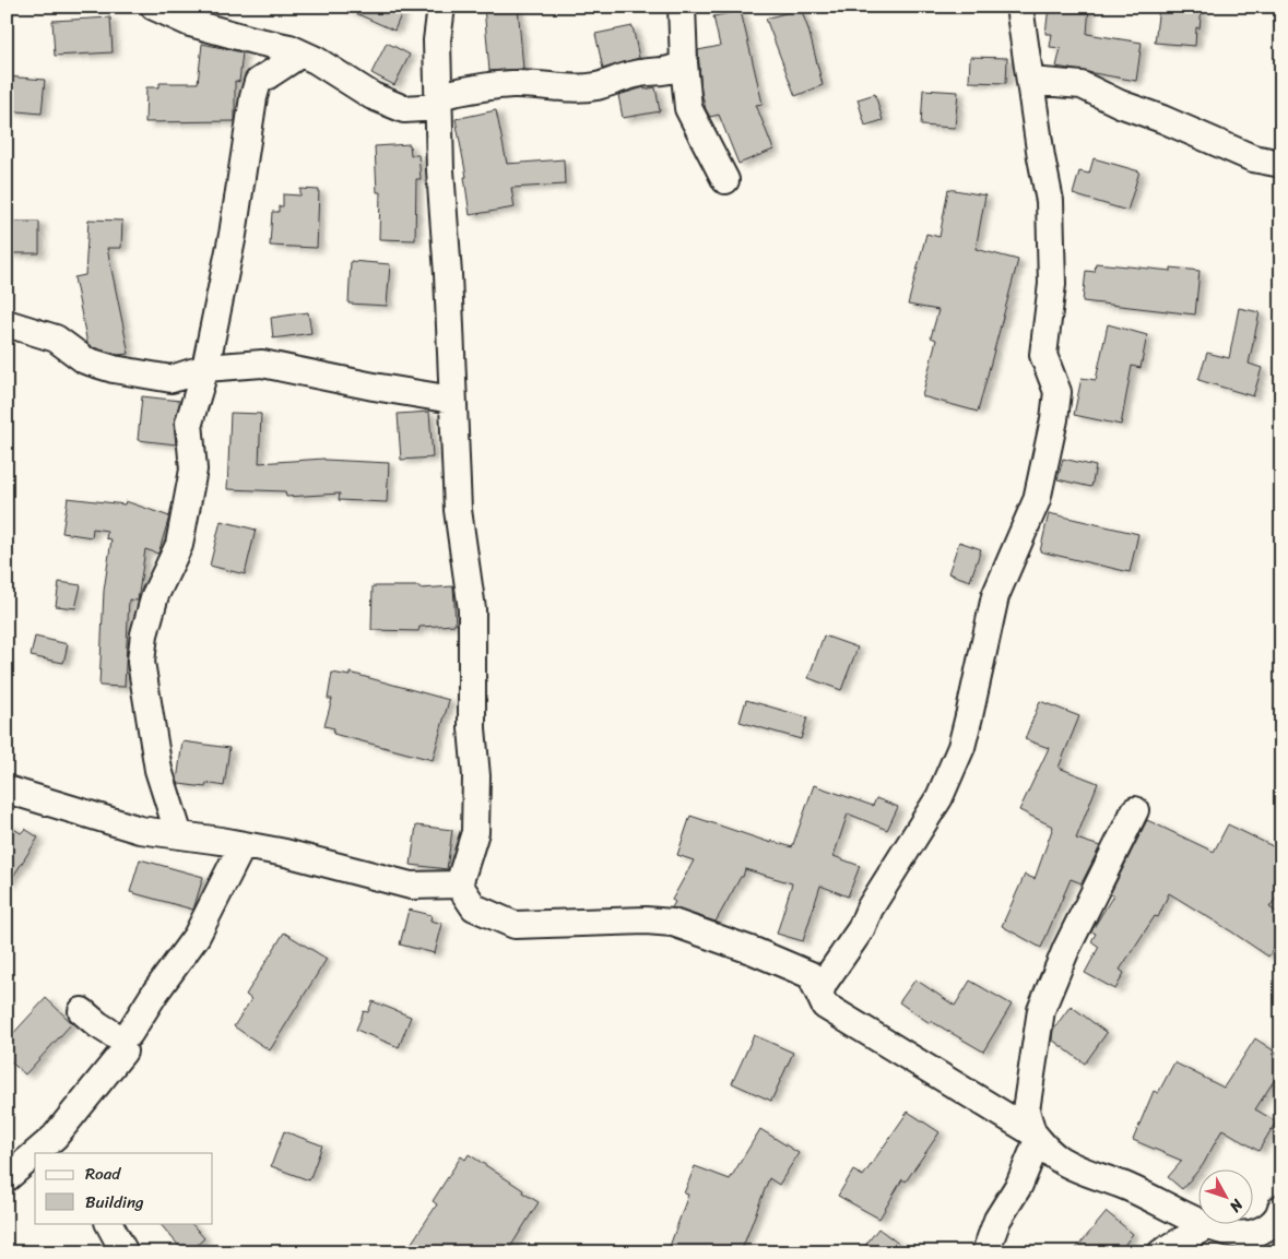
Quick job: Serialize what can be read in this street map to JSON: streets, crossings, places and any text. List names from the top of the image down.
{
  "legend": ["Road", "Building"],
  "north": "bottom right"
}
